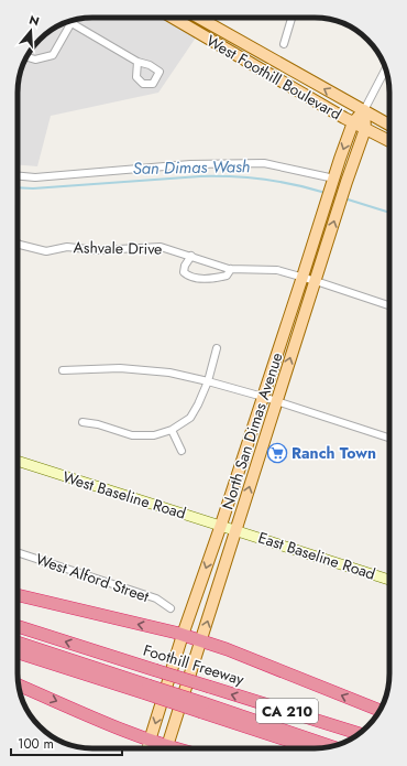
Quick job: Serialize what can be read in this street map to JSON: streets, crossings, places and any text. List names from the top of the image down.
{
  "streets": {
    "highway": ["Foothill Freeway", "CA 210"],
    "main road": [
      "West Foothill Boulevard",
      "North San Dimas Avenue",
      "West Baseline Road",
      "East Baseline Road"
    ],
    "street": ["Ashvale Drive", "West Alford Street"]
  },
  "crossings": [
    ["West Foothill Boulevard", "North San Dimas Avenue"],
    ["Ashvale Drive", "North San Dimas Avenue"],
    ["North San Dimas Avenue", "West Baseline Road"],
    ["North San Dimas Avenue", "East Baseline Road"],
    ["West Baseline Road", "East Baseline Road"]
  ],
  "water": ["San Dimas Wash"],
  "places": {
    "supermarket": ["Ranch Town"]
  },
  "scale_bar": "100 m",
  "north": "top"
}
